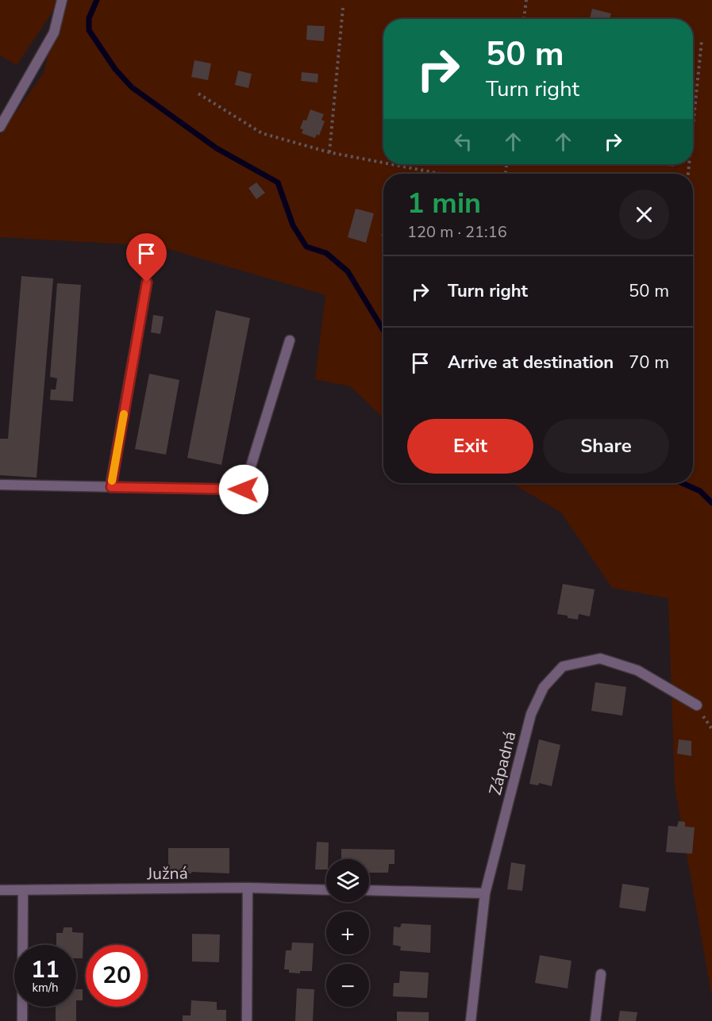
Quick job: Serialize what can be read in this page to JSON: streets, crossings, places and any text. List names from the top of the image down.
{
  "streets": {
    "street": ["Západná", "Južná"]
  },
  "page": {
    "turn": ["50 m", "Turn right"],
    "heading": ["1 min", "120 m · 21:16"],
    "list": [
      {
        "name": "Turn right",
        "value": "50 m"
      },
      {
        "name": "Arrive at destination",
        "value": "70 m"
      }
    ],
    "buttons": ["Exit", "Share"],
    "map_buttons": ["+", "−"],
    "speed": "11 km/h",
    "limit": "20"
  }
}
